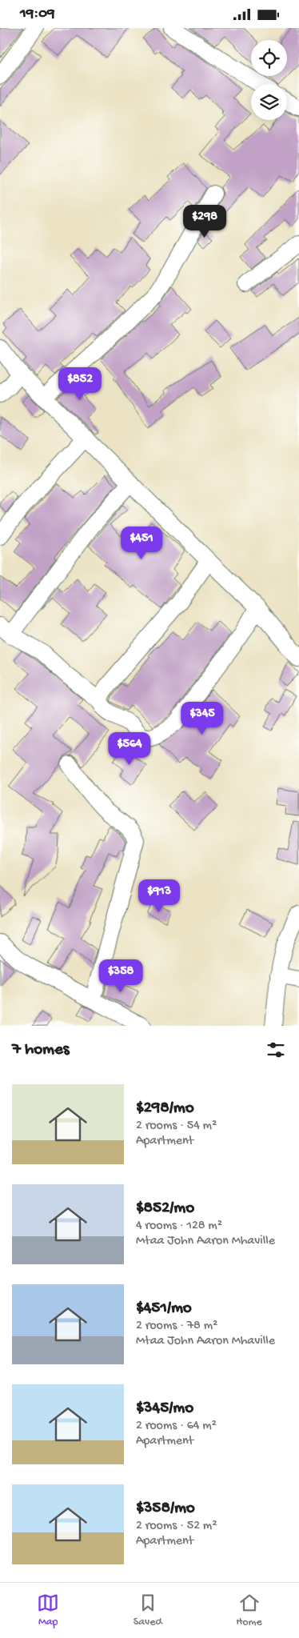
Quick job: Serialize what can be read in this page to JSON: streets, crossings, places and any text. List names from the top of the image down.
{
  "page": {
    "status": "19:09",
    "price": [
      "$298",
      "$852",
      "$451",
      "$345",
      "$564",
      "$913",
      "$358"
    ],
    "heading": "7 homes",
    "list": [
      {
        "name": "$298/mo",
        "note": "2 rooms · 54 m² · Apartment"
      },
      {
        "name": "$852/mo",
        "note": "4 rooms · 128 m² · Mtaa John Aaron Mhaville"
      },
      {
        "name": "$451/mo",
        "note": "2 rooms · 78 m² · Mtaa John Aaron Mhaville"
      },
      {
        "name": "$345/mo",
        "note": "2 rooms · 64 m² · Apartment"
      },
      {
        "name": "$358/mo",
        "note": "2 rooms · 52 m² · Apartment"
      }
    ],
    "tabs": ["Map", "Saved", "Home"]
  }
}
